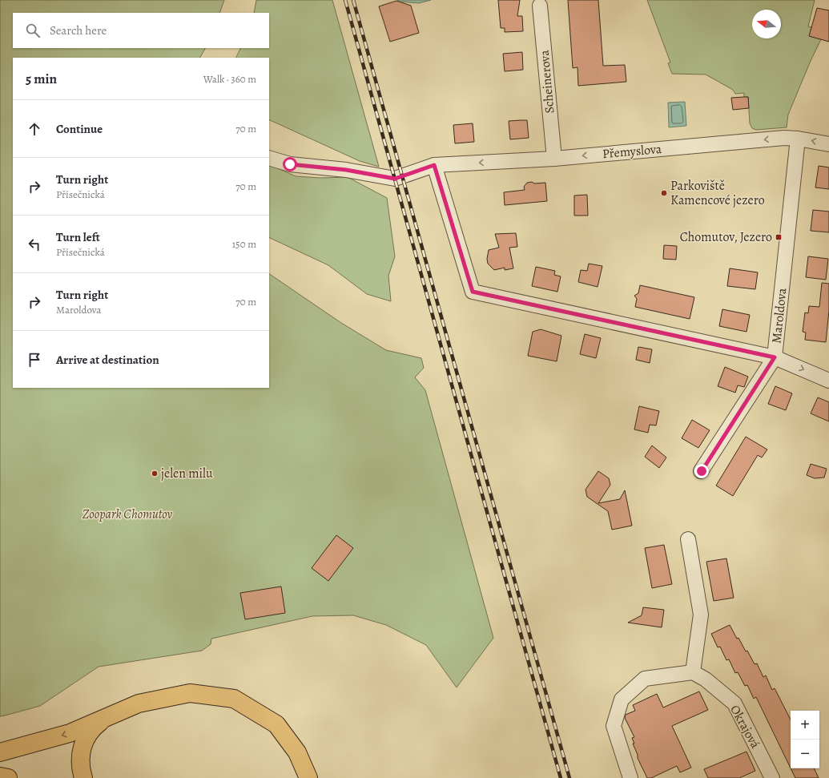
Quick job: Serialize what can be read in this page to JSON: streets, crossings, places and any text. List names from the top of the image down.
{
  "streets": {
    "street": [
      "Scheinerova",
      "Přemyslova",
      "Maroldova",
      "Okrajová"
    ]
  },
  "crossings": [
    ["Scheinerova", "Přemyslova"],
    ["Přemyslova", "Maroldova"]
  ],
  "one_way": ["Přemyslova"],
  "parks": ["Zoopark Chomutov"],
  "places": {
    "other": ["Parkoviště Kamencové jezero", "jelen milu"],
    "transit": ["Chomutov, Jezero"]
  },
  "north": "left",
  "page": {
    "search": "Search here",
    "heading": ["5 min", "Walk · 360 m"],
    "list": [
      ["Continue", "70 m"],
      ["Turn right", "Přísečnická", "70 m"],
      ["Turn left", "Přísečnická", "150 m"],
      ["Turn right", "Maroldova", "70 m"],
      "Arrive at destination"
    ],
    "map_buttons": ["+", "−"]
  }
}
